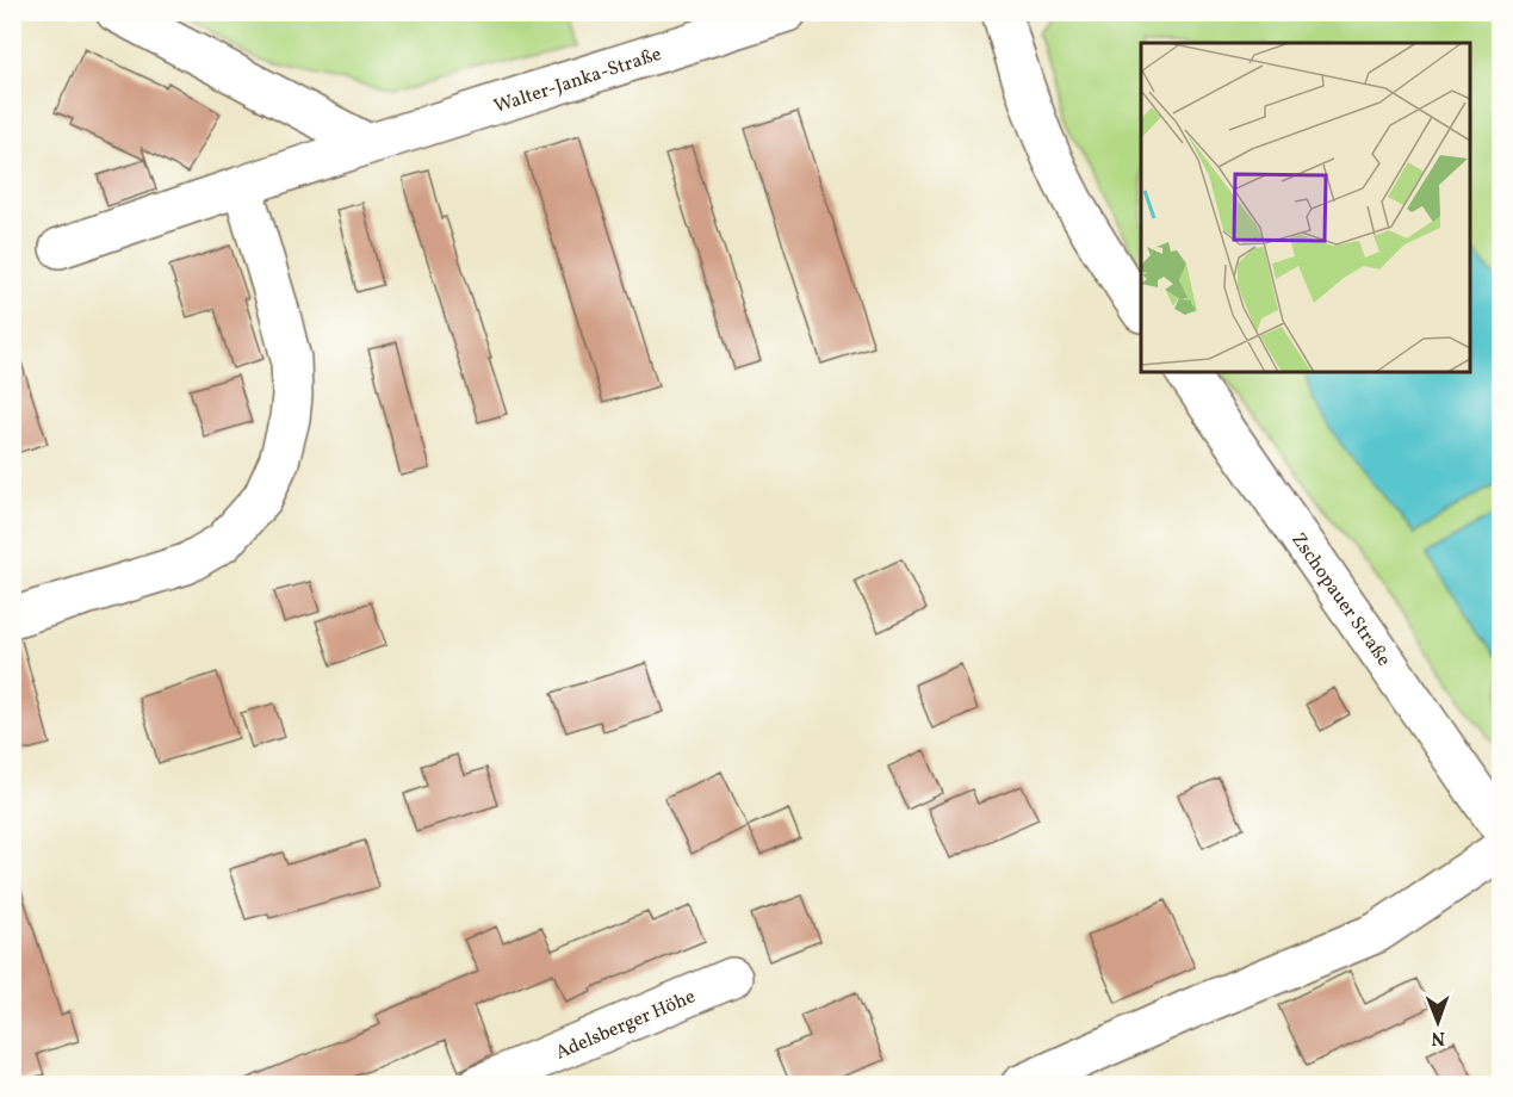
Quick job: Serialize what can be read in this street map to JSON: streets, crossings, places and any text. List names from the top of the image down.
{
  "streets": {
    "street": ["Walter-Janka-Straße", "Zschopauer Straße", "Adelsberger Höhe"]
  },
  "north": "bottom"
}
